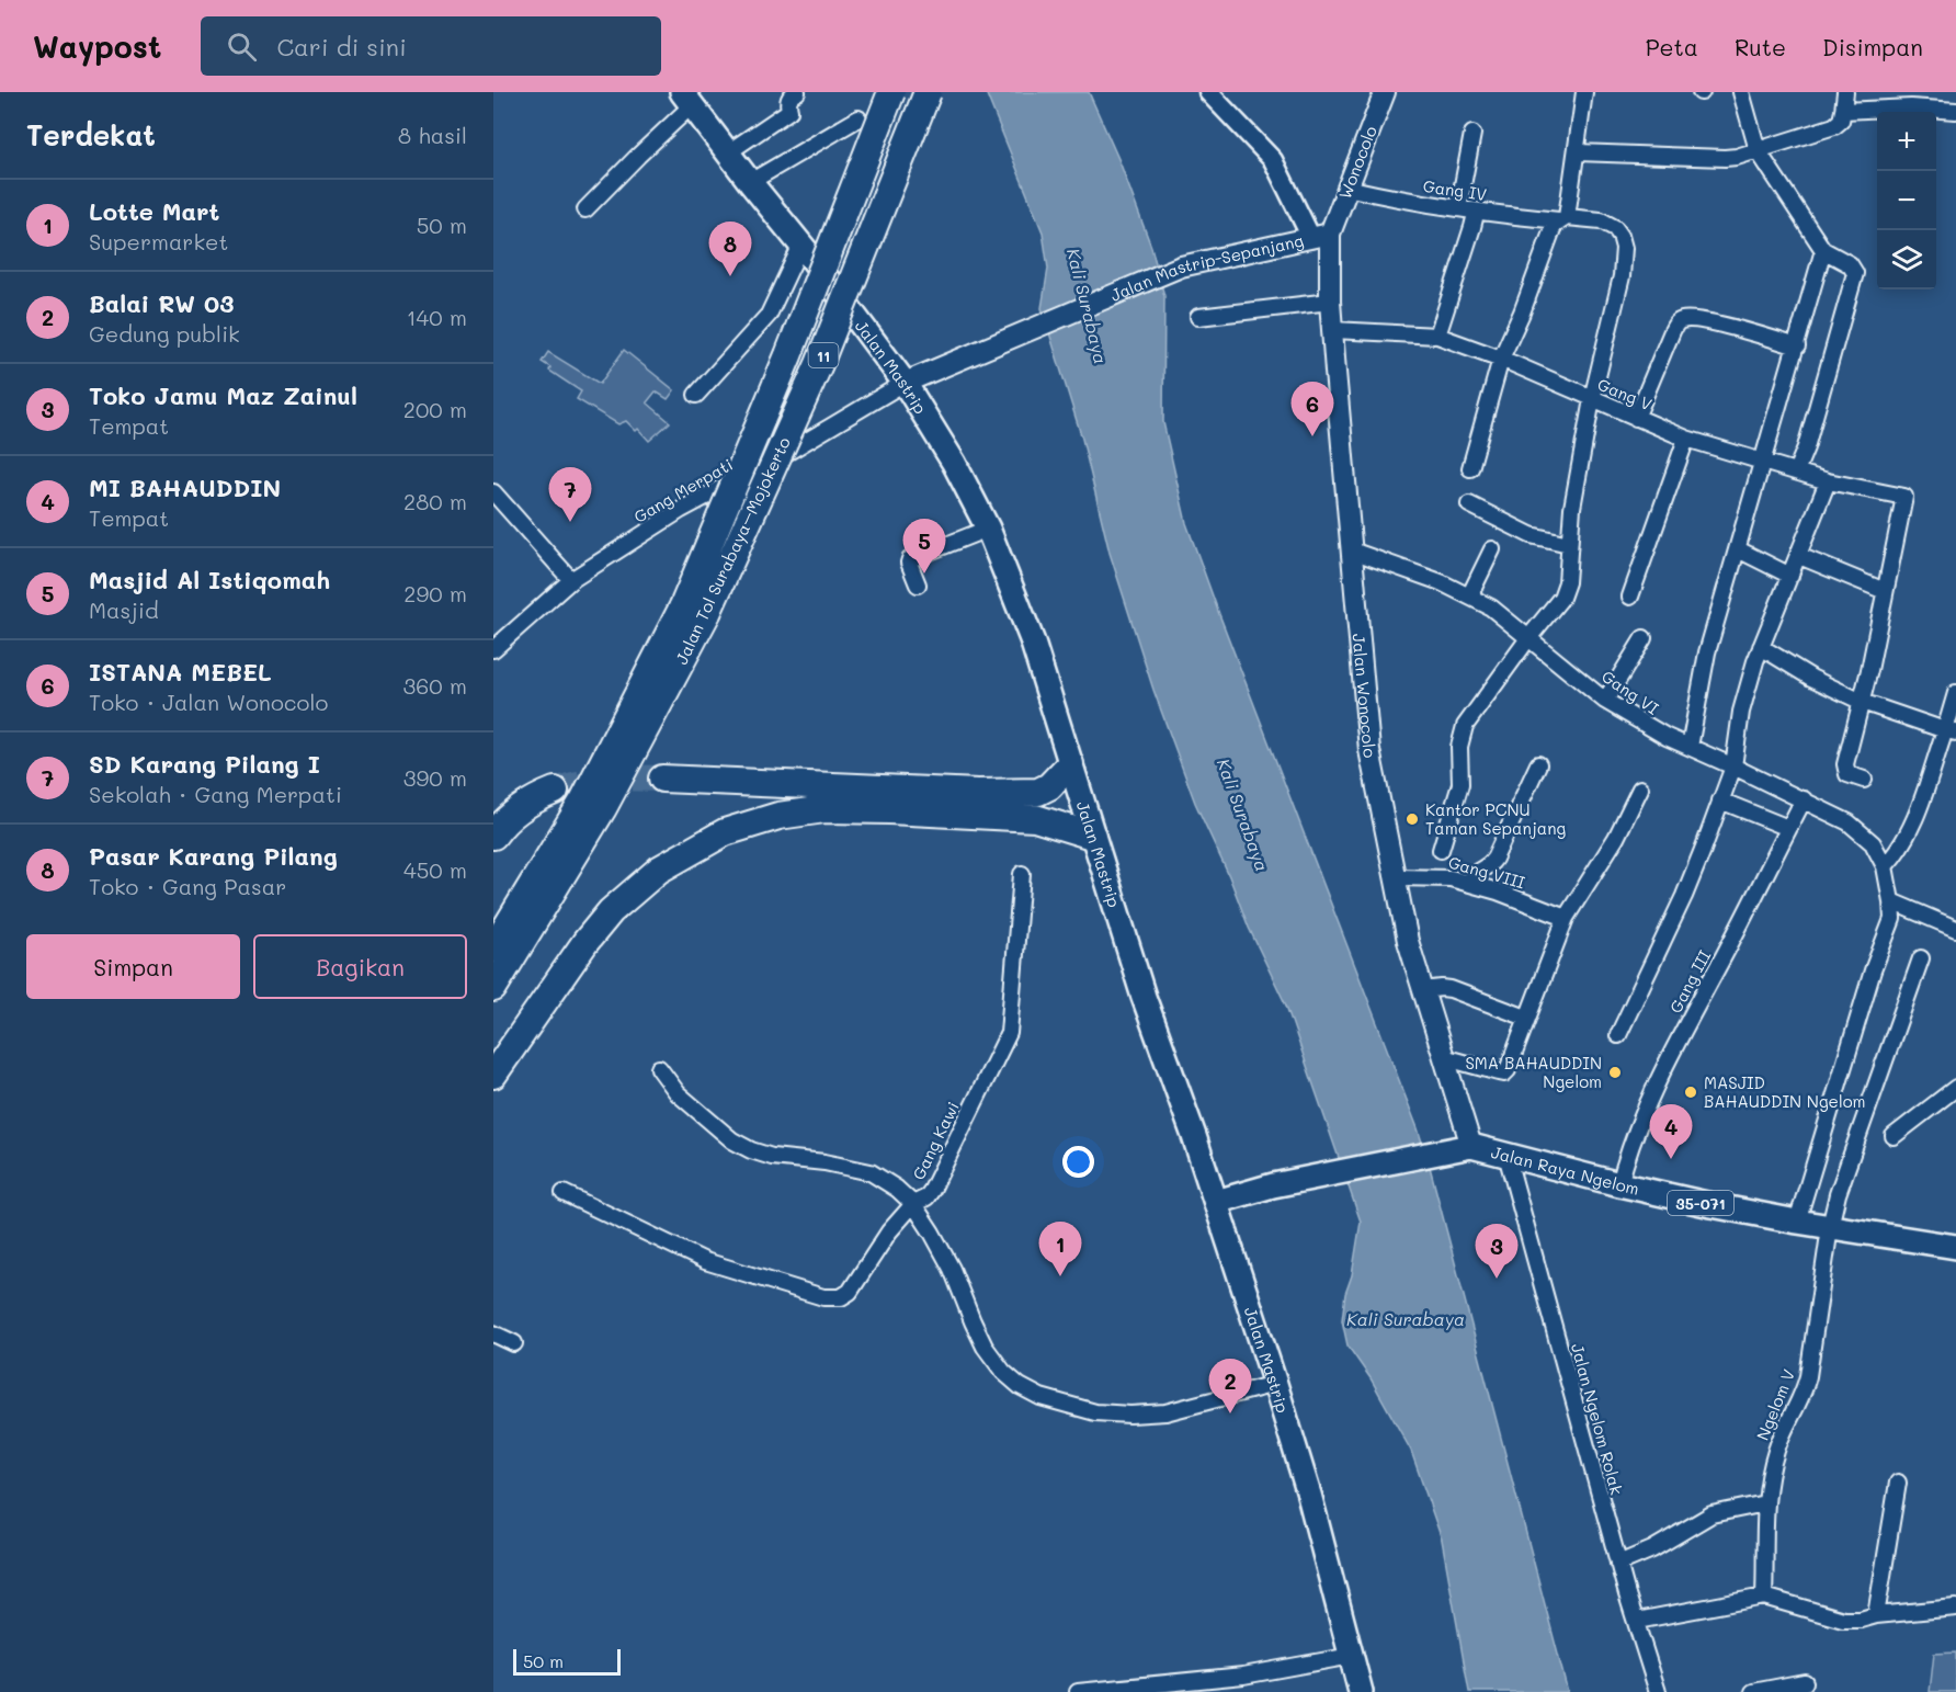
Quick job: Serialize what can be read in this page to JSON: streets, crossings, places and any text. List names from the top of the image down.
{
  "streets": {
    "highway": ["11", "Jalan Tol Surabaya–Mojokerto"],
    "main road": [
      "Wonocolo",
      "Jalan Mastrip-Sepanjang",
      "Jalan Mastrip",
      "Jalan Wonocolo",
      "Jalan Raya Ngelom",
      "35-071"
    ],
    "street": [
      "Gang IV",
      "Gang V",
      "Gang Merpati",
      "Gang VI",
      "Gang VIII",
      "Gang III",
      "Gang Kawi",
      "Ngelom V",
      "Jalan Ngelom Rolak"
    ]
  },
  "crossings": [
    ["Wonocolo", "Gang IV"],
    ["Wonocolo", "Jalan Mastrip-Sepanjang"],
    ["Wonocolo", "Jalan Wonocolo"],
    ["Gang IV", "Gang V"],
    ["Gang IV", "Gang VI"],
    ["Jalan Mastrip-Sepanjang", "Jalan Mastrip"],
    ["Jalan Mastrip-Sepanjang", "Gang Merpati"],
    ["Jalan Mastrip-Sepanjang", "Jalan Wonocolo"],
    ["Jalan Mastrip", "Gang Merpati"],
    ["Jalan Mastrip", "Jalan Raya Ngelom"],
    ["Gang V", "Jalan Wonocolo"],
    ["Gang VI", "Jalan Wonocolo"],
    ["Gang VI", "Gang III"],
    ["Jalan Wonocolo", "Gang VIII"],
    ["Jalan Wonocolo", "Jalan Raya Ngelom"],
    ["Gang III", "Jalan Raya Ngelom"],
    ["Jalan Raya Ngelom", "Ngelom V"],
    ["Jalan Raya Ngelom", "Jalan Ngelom Rolak"]
  ],
  "water": ["Kali Surabaya"],
  "places": ["Kantor PCNU Taman Sepanjang", "SMA BAHAUDDIN Ngelom", "MASJID BAHAUDDIN Ngelom"],
  "scale_bar": "50 m",
  "page": {
    "header": "Waypost",
    "search": "Cari di sini",
    "nav": ["Peta", "Rute", "Disimpan"],
    "heading": ["Terdekat", "8 hasil"],
    "map_buttons": ["+", "−"],
    "list": [
      {
        "mark": "1",
        "name": "Lotte Mart",
        "note": "Supermarket",
        "value": "50 m"
      },
      {
        "mark": "2",
        "name": "Balai RW 03",
        "note": "Gedung publik",
        "value": "140 m"
      },
      {
        "mark": "3",
        "name": "Toko Jamu Maz Zainul",
        "note": "Tempat",
        "value": "200 m"
      },
      {
        "mark": "4",
        "name": "MI BAHAUDDIN",
        "note": "Tempat",
        "value": "280 m"
      },
      {
        "mark": "5",
        "name": "Masjid Al Istiqomah",
        "note": "Masjid",
        "value": "290 m"
      },
      {
        "mark": "6",
        "name": "ISTANA MEBEL",
        "note": "Toko · Jalan Wonocolo",
        "value": "360 m"
      },
      {
        "mark": "7",
        "name": "SD Karang Pilang I",
        "note": "Sekolah · Gang Merpati",
        "value": "390 m"
      },
      {
        "mark": "8",
        "name": "Pasar Karang Pilang",
        "note": "Toko · Gang Pasar",
        "value": "450 m"
      }
    ],
    "pins": [
      "8",
      "6",
      "7",
      "5",
      "4",
      "1",
      "3",
      "2"
    ],
    "buttons": ["Simpan", "Bagikan"],
    "scale": "50 m"
  }
}
